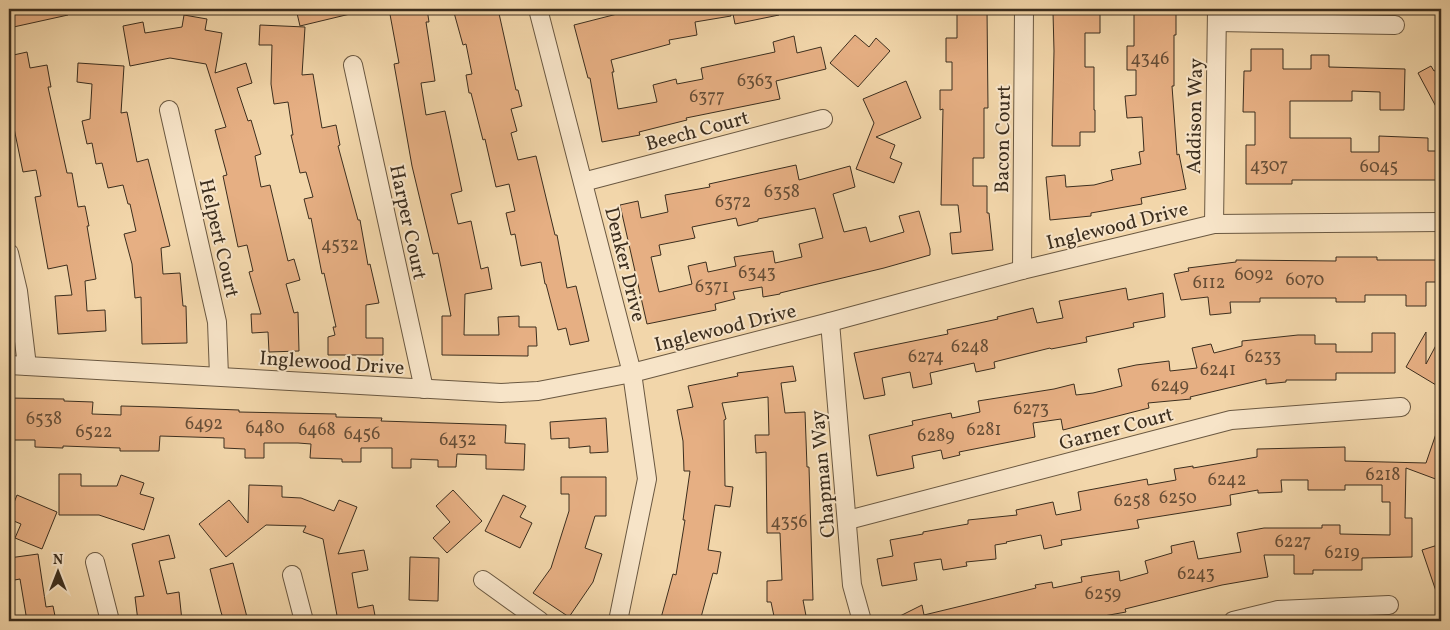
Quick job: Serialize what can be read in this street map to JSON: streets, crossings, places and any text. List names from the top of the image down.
{
  "streets": {
    "street": [
      "Addison Way",
      "Beech Court",
      "Bacon Court",
      "Harper Court",
      "Inglewood Drive",
      "Helpert Court",
      "Denker Drive",
      "Garner Court",
      "Chapman Way"
    ]
  },
  "crossings": [
    ["Addison Way", "Inglewood Drive"],
    ["Beech Court", "Denker Drive"],
    ["Bacon Court", "Inglewood Drive"],
    ["Harper Court", "Inglewood Drive"],
    ["Inglewood Drive", "Helpert Court"],
    ["Inglewood Drive", "Denker Drive"],
    ["Inglewood Drive", "Chapman Way"],
    ["Garner Court", "Chapman Way"]
  ],
  "house_numbers": [
    "4346",
    "6363",
    "6377",
    "4307",
    "6045",
    "6358",
    "6372",
    "4532",
    "6343",
    "6092",
    "6070",
    "6112",
    "6371",
    "6248",
    "6274",
    "6233",
    "6241",
    "6249",
    "6273",
    "6538",
    "6492",
    "6480",
    "6468",
    "6281",
    "6522",
    "6456",
    "6289",
    "6432",
    "6218",
    "6242",
    "6250",
    "6258",
    "4356",
    "6227",
    "6219",
    "6243",
    "6259"
  ],
  "north": "top"
}
